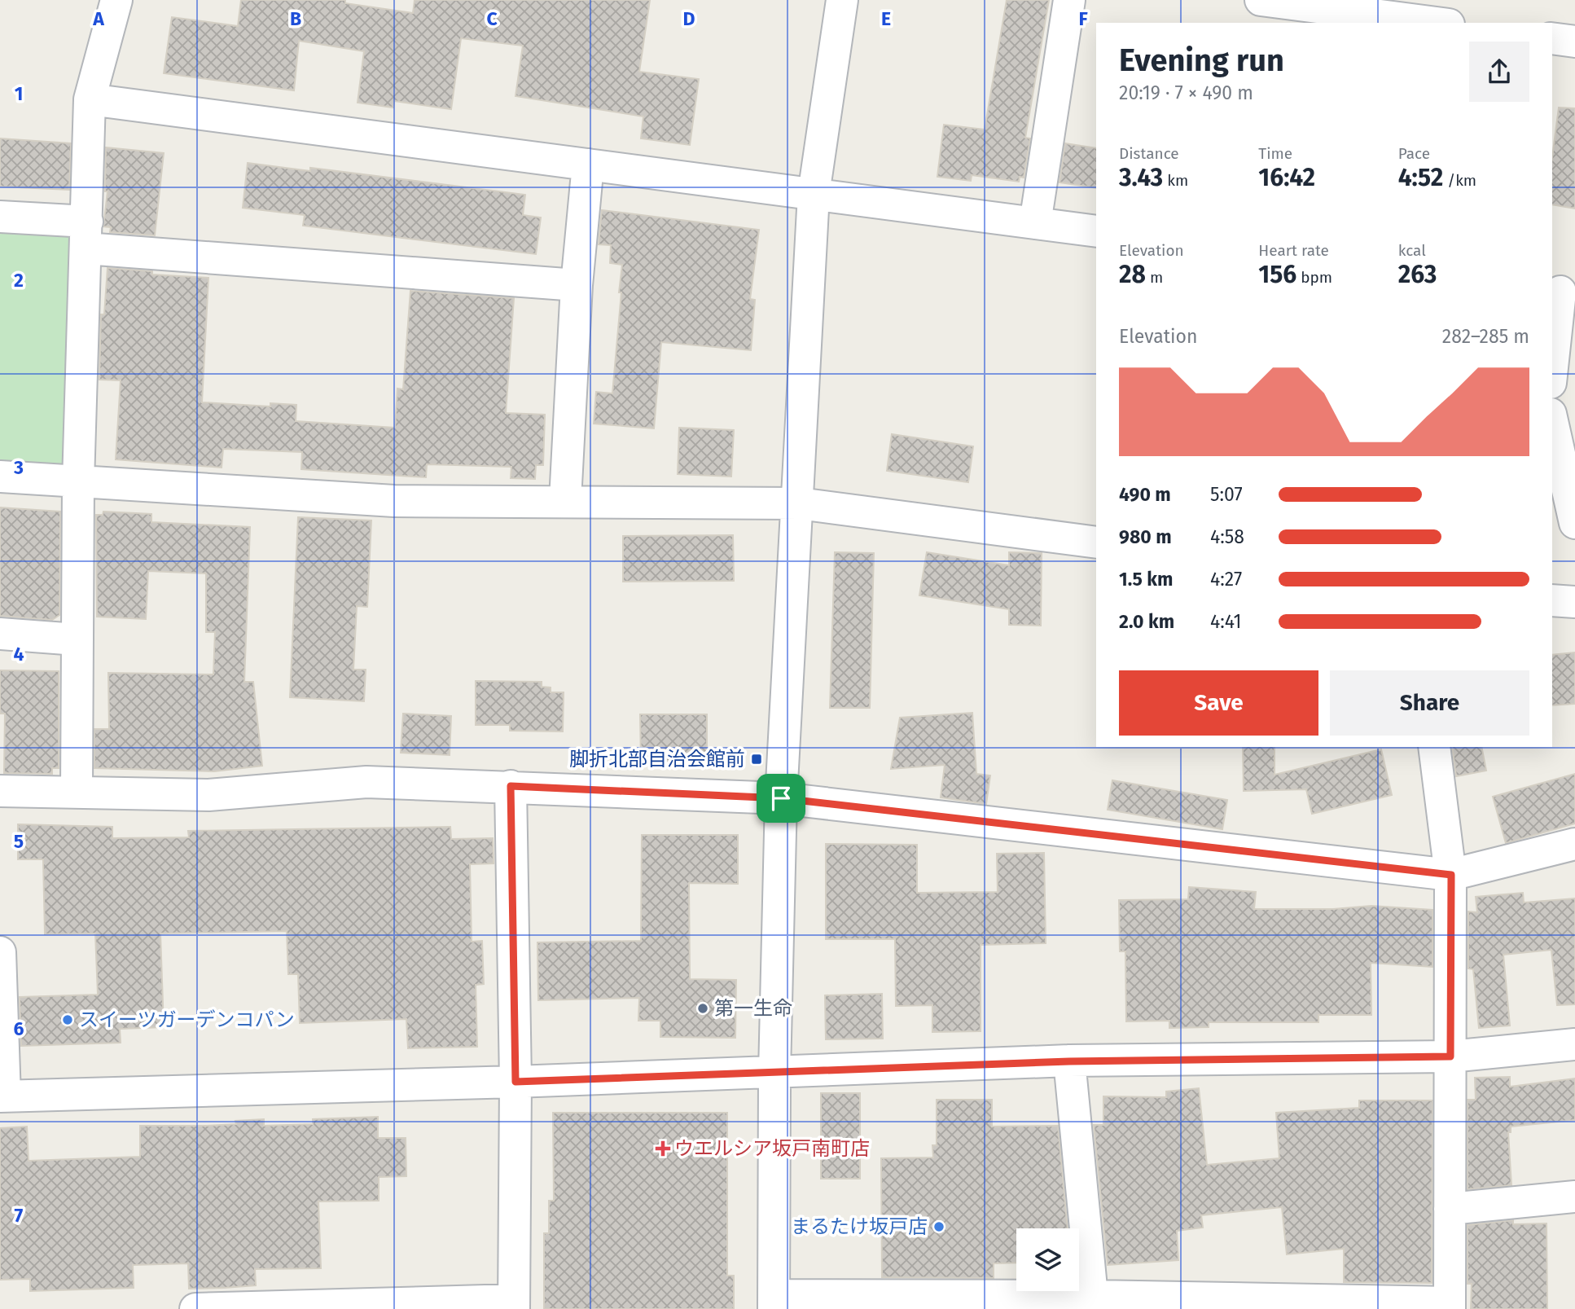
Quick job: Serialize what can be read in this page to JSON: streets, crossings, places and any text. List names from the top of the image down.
{
  "places": {
    "transit": ["脚折北部自治会館前"],
    "other": ["第一生命", "スイーツガーデンコパン", "まるたけ坂戸店"],
    "health": ["ウエルシア坂戸南町店"]
  },
  "page": {
    "heading": ["Evening run", "20:19 · 7 × 490 m"],
    "stats": [
      ["Distance", "3.43 km"],
      ["Time", "16:42"],
      ["Pace", "4:52 /km"],
      ["Elevation", "28 m"],
      ["Heart rate", "156 bpm"],
      ["kcal", "263"]
    ],
    "chart": ["Elevation", "282–285 m"],
    "list": [
      {
        "name": "490 m",
        "note": "5:07"
      },
      {
        "name": "980 m",
        "note": "4:58"
      },
      {
        "name": "1.5 km",
        "note": "4:27"
      },
      {
        "name": "2.0 km",
        "note": "4:41"
      }
    ],
    "buttons": ["Save", "Share"]
  },
  "grid": {
    "columns": [
      "A",
      "B",
      "C",
      "D",
      "E",
      "F"
    ],
    "rows": [
      "1",
      "2",
      "3",
      "4",
      "5",
      "6",
      "7"
    ]
  }
}
